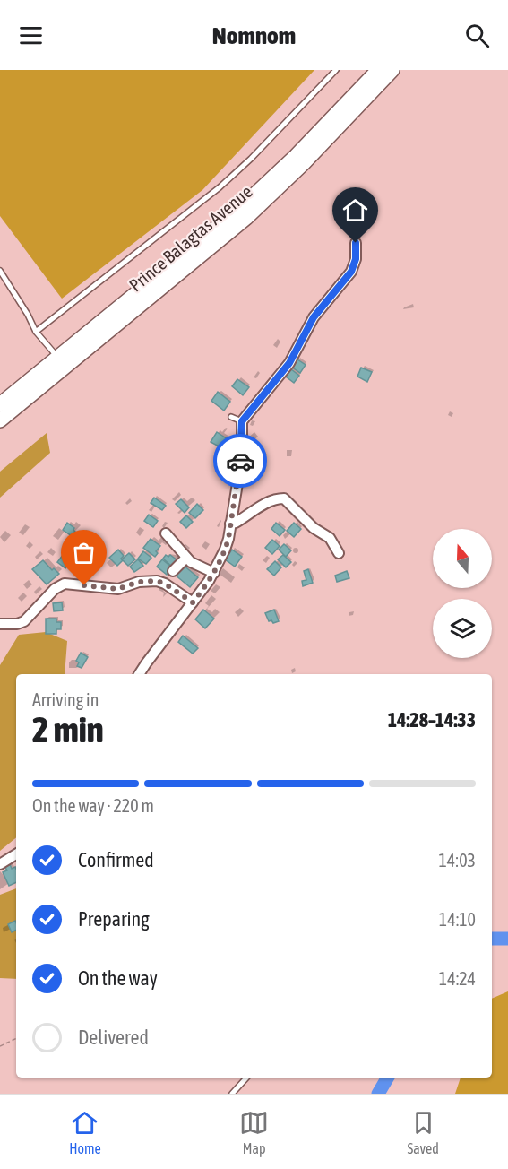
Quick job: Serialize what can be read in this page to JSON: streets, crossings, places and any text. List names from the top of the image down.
{
  "streets": {
    "main road": ["Prince Balagtas Avenue"]
  },
  "north": "top",
  "page": {
    "header": "Nomnom",
    "heading": ["2 min", "Arriving in", "14:28–14:33"],
    "bar": "On the way · 220 m",
    "list": [
      ["Confirmed", "14:03"],
      ["Preparing", "14:10"],
      ["On the way", "14:24"],
      "Delivered"
    ],
    "tabs": ["Home", "Map", "Saved"]
  }
}
